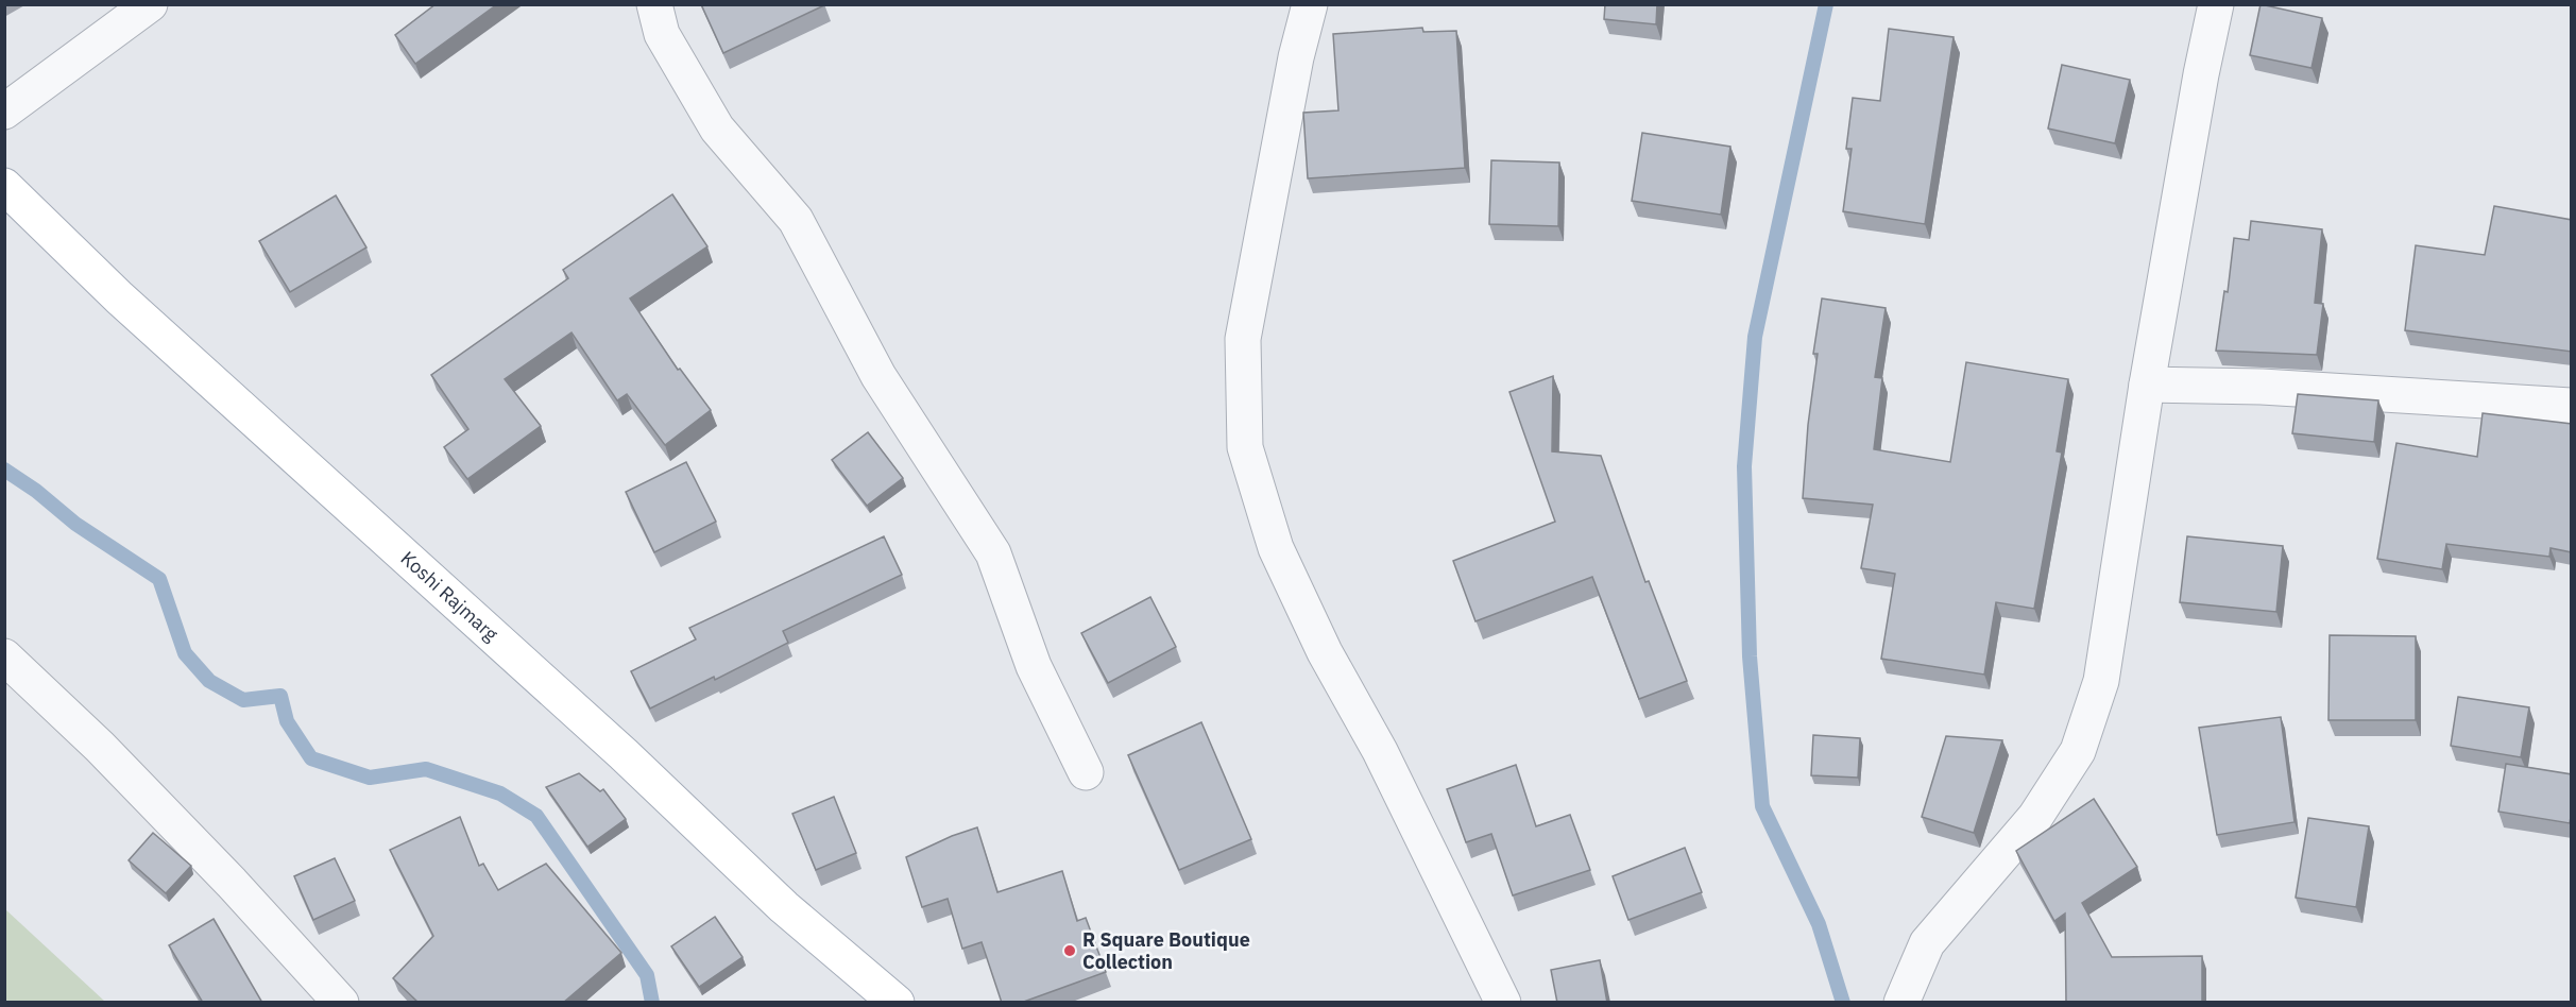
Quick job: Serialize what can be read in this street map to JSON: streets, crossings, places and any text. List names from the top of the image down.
{
  "streets": {
    "main road": ["Koshi Rajmarg"]
  },
  "places": ["R Square Boutique Collection"]
}
